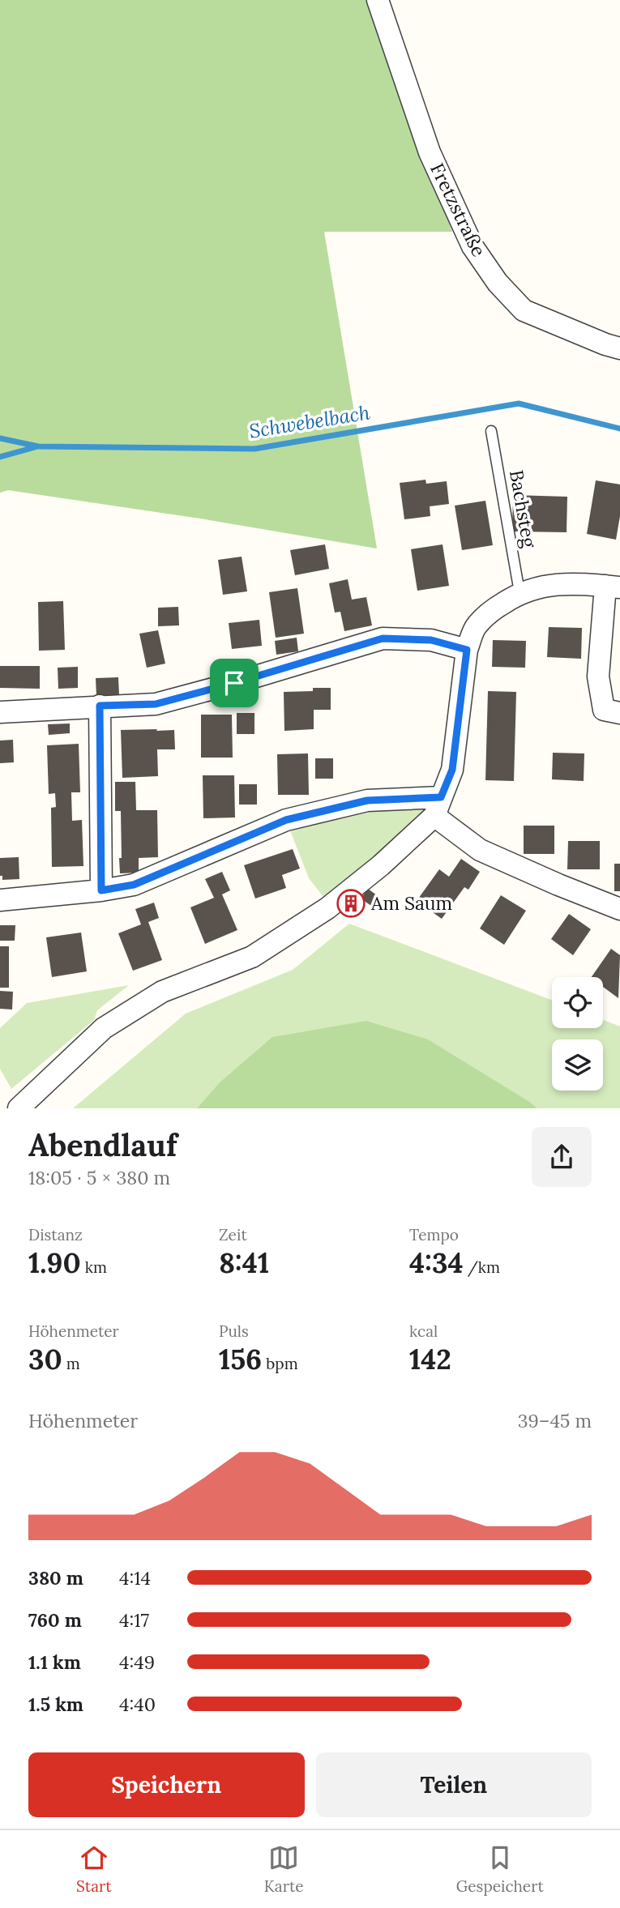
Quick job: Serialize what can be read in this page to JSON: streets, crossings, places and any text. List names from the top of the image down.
{
  "streets": {
    "street": ["Fretzstraße"],
    "lane": ["Bachsteg"]
  },
  "water": ["Schwebelbach"],
  "places": {
    "building": ["Am Saum"]
  },
  "page": {
    "heading": ["Abendlauf", "18:05 · 5 × 380 m"],
    "stats": [
      ["Distanz", "1.90 km"],
      ["Zeit", "8:41"],
      ["Tempo", "4:34 /km"],
      ["Höhenmeter", "30 m"],
      ["Puls", "156 bpm"],
      ["kcal", "142"]
    ],
    "chart": ["Höhenmeter", "39–45 m"],
    "list": [
      {
        "name": "380 m",
        "note": "4:14"
      },
      {
        "name": "760 m",
        "note": "4:17"
      },
      {
        "name": "1.1 km",
        "note": "4:49"
      },
      {
        "name": "1.5 km",
        "note": "4:40"
      }
    ],
    "buttons": ["Speichern", "Teilen"],
    "tabs": ["Start", "Karte", "Gespeichert"]
  }
}
